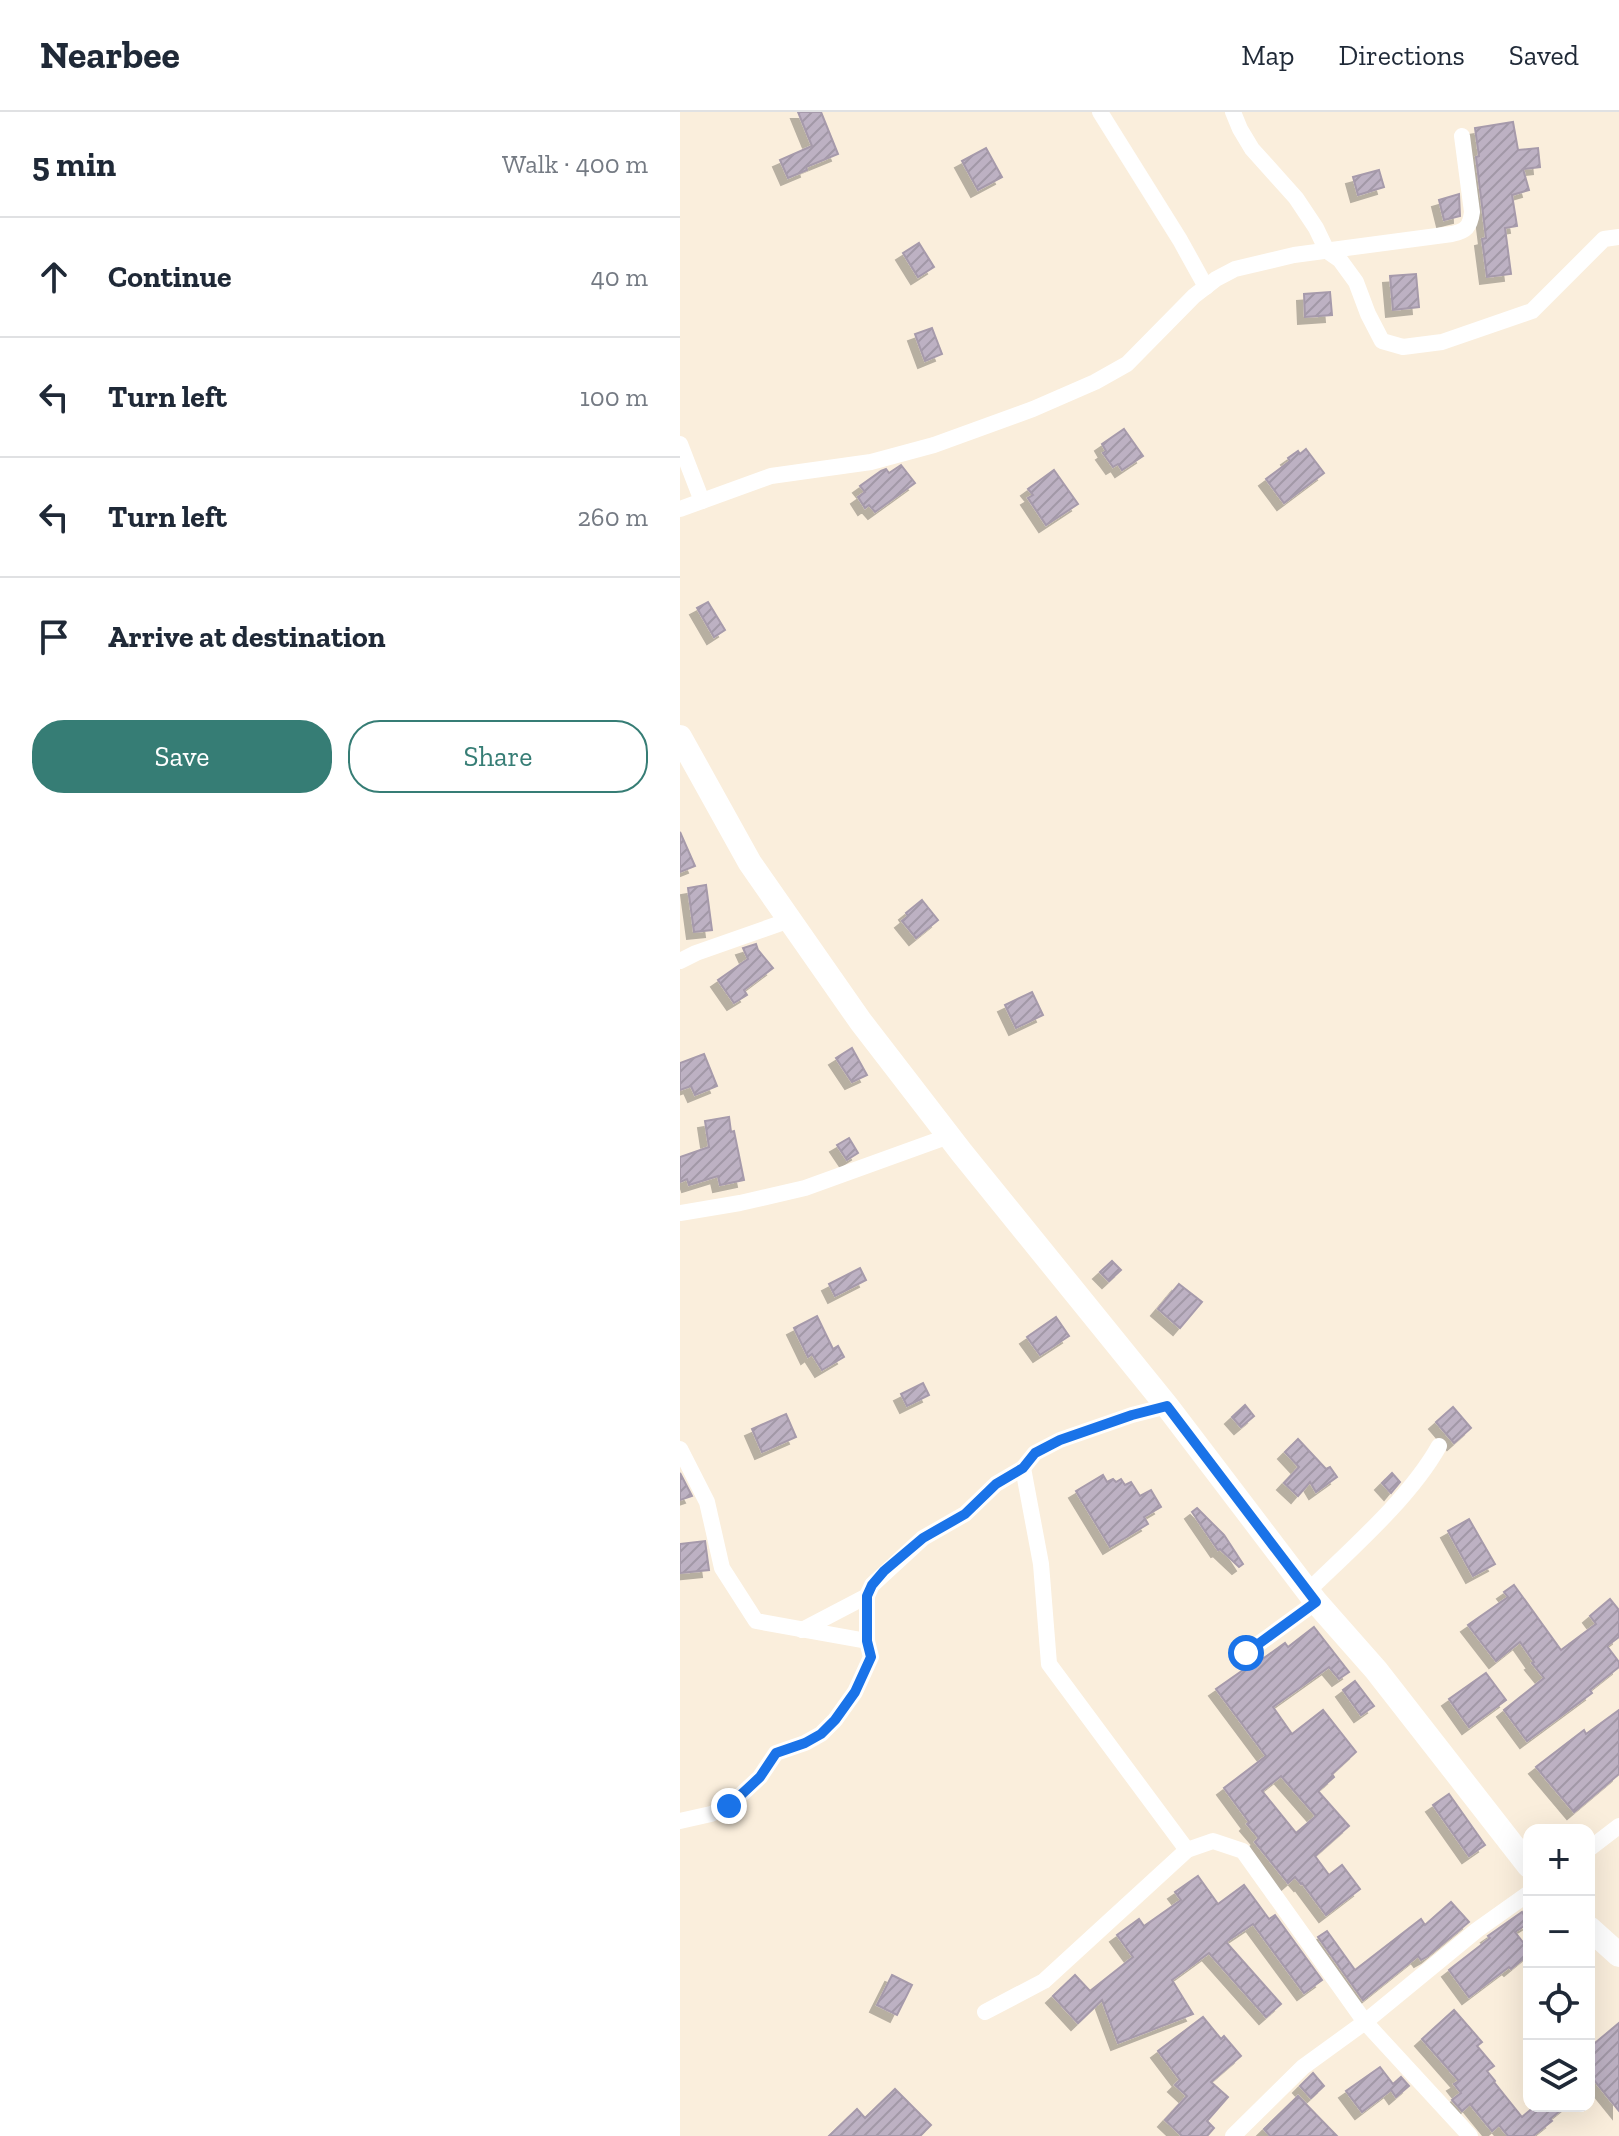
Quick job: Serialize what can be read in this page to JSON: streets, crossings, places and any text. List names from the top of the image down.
{
  "page": {
    "header": "Nearbee",
    "nav": ["Map", "Directions", "Saved"],
    "heading": ["5 min", "Walk · 400 m"],
    "list": [
      ["Continue", "40 m"],
      ["Turn left", "100 m"],
      ["Turn left", "260 m"],
      "Arrive at destination"
    ],
    "buttons": ["Save", "Share"],
    "map_buttons": ["+", "−"]
  }
}
